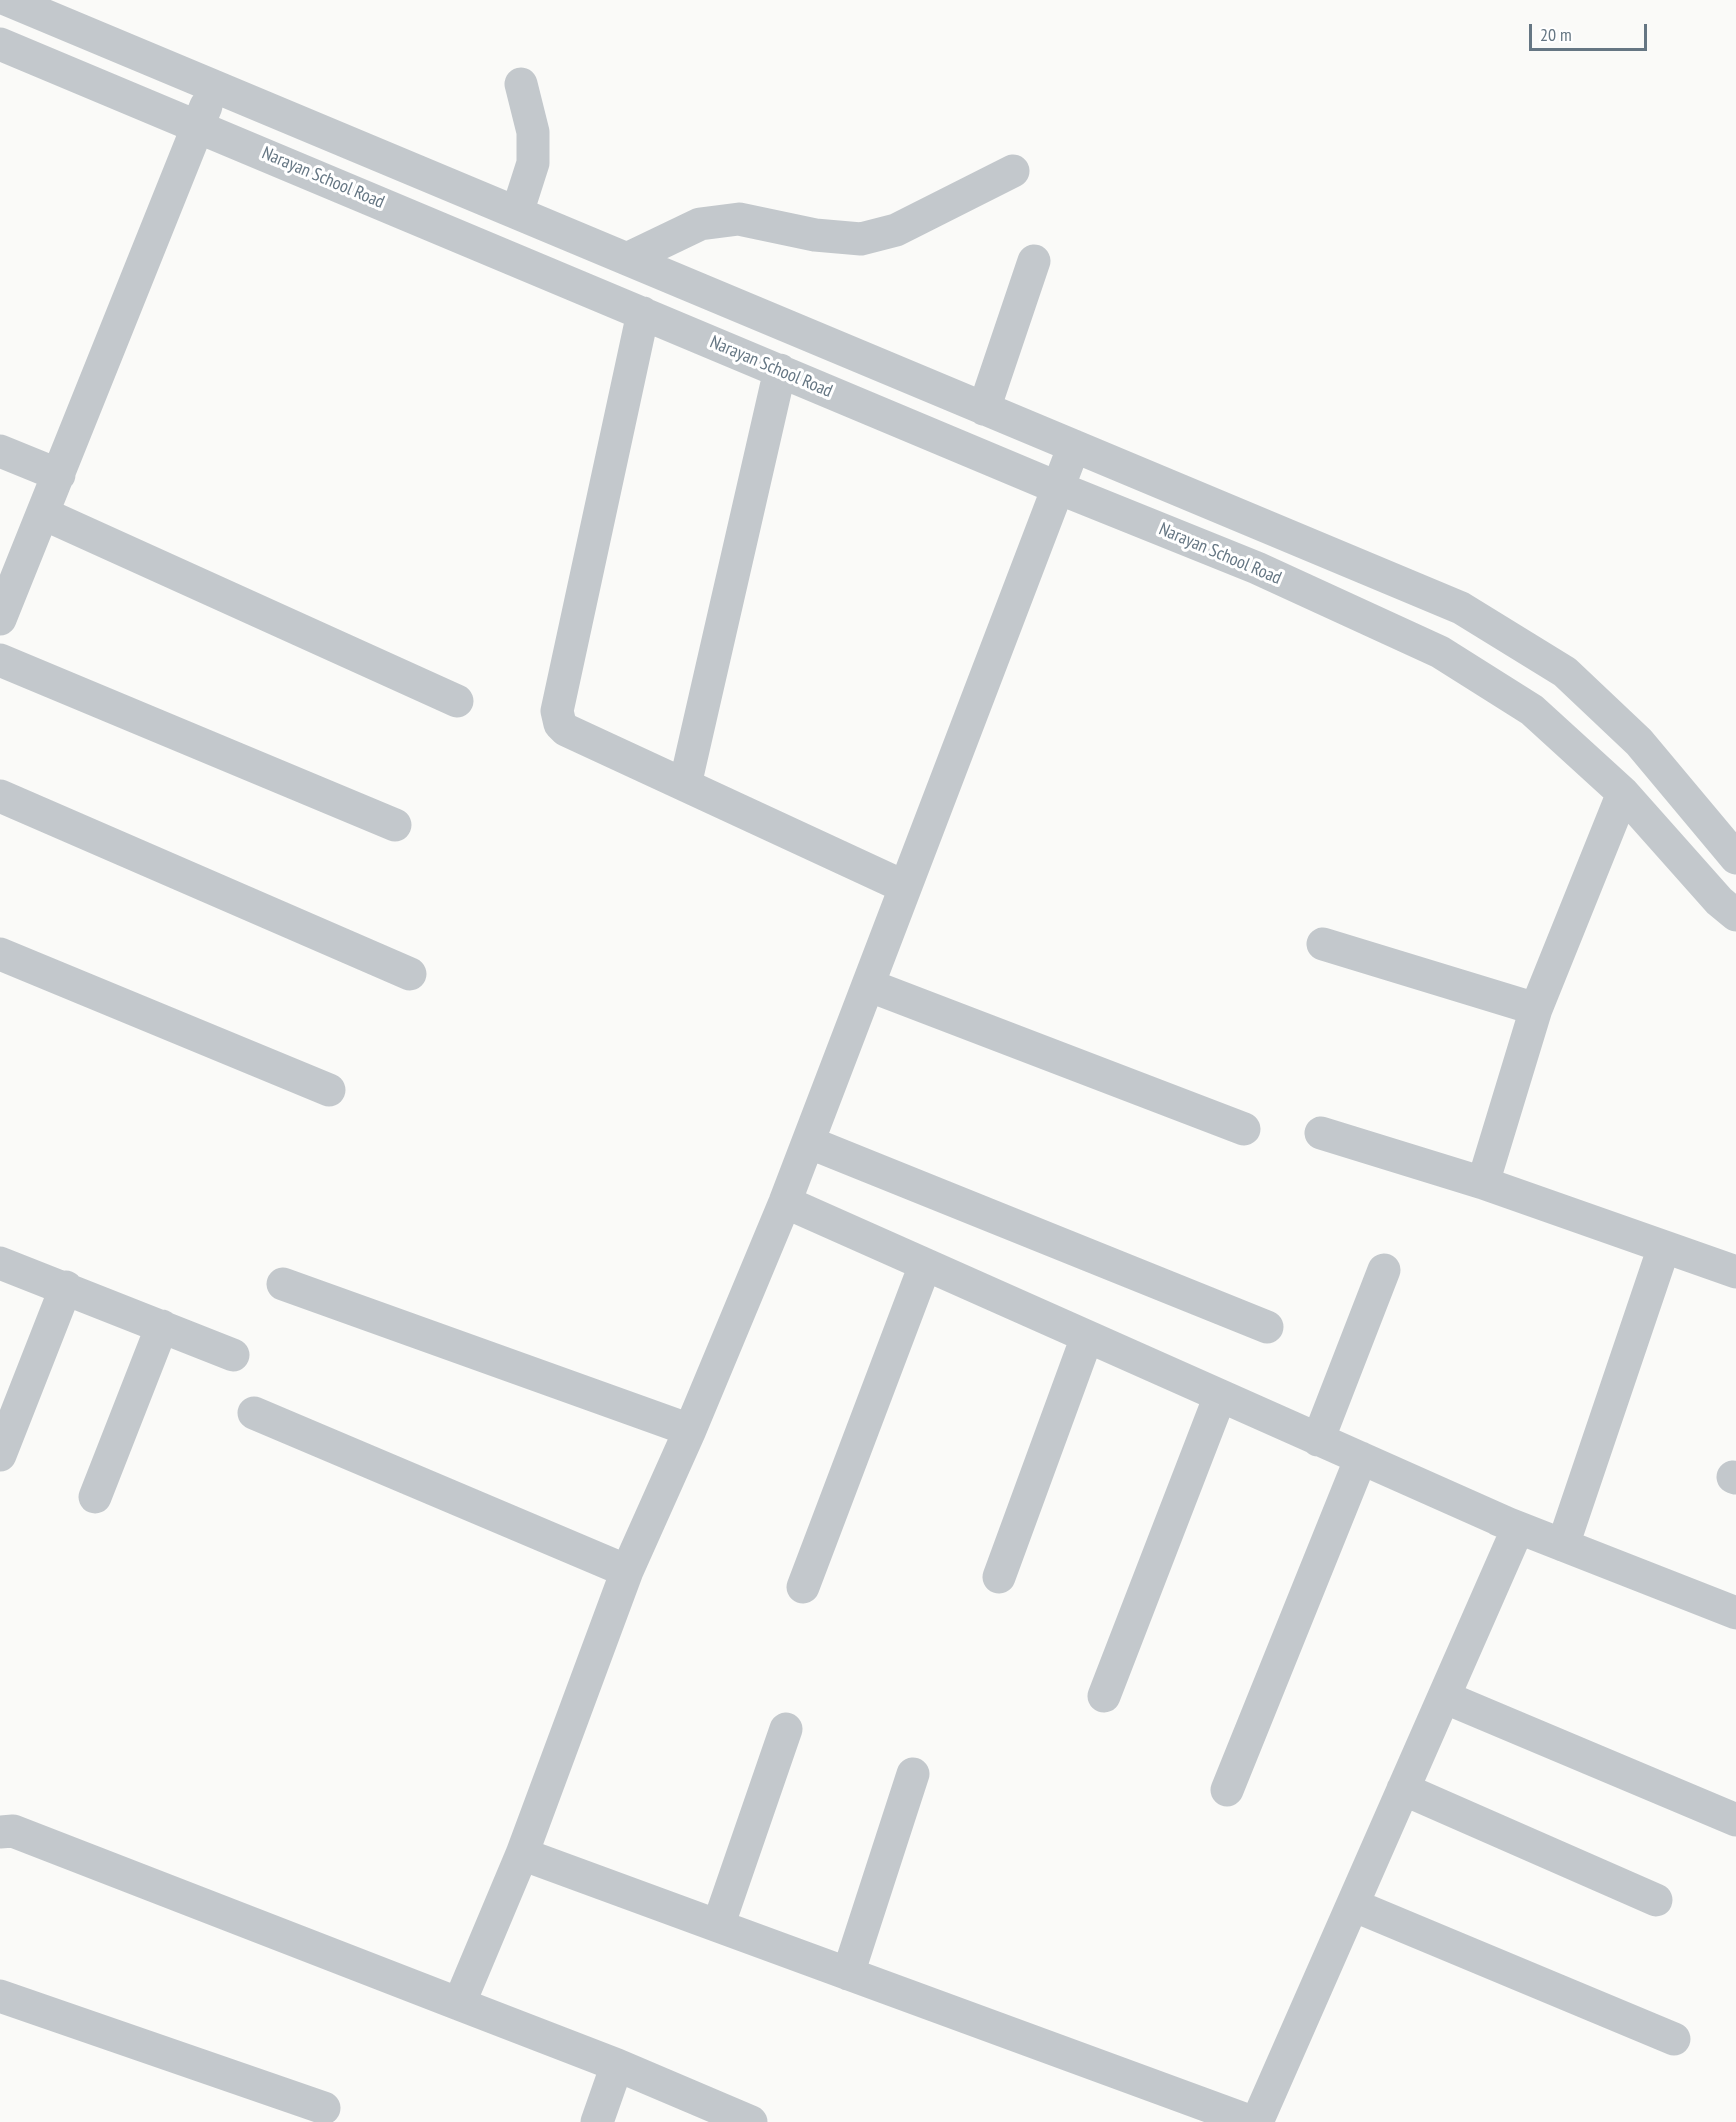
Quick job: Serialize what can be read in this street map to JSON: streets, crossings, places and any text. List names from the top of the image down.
{
  "streets": {
    "street": ["Narayan School Road"]
  },
  "scale_bar": "20 m"
}
